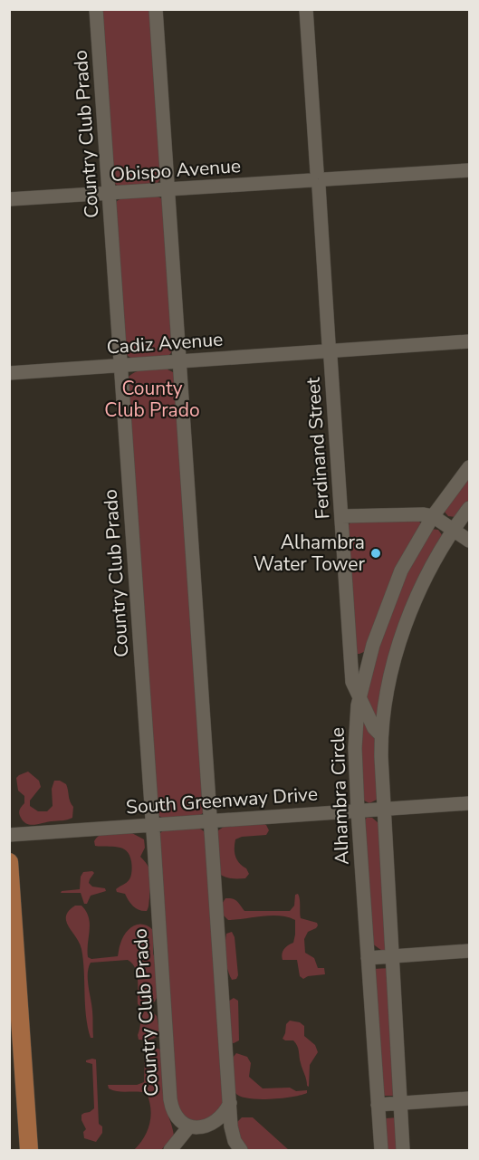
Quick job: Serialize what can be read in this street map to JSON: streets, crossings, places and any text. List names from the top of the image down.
{
  "streets": {
    "street": [
      "Country Club Prado",
      "Obispo Avenue",
      "Cadiz Avenue",
      "Ferdinand Street",
      "Alhambra Circle",
      "South Greenway Drive"
    ]
  },
  "crossings": [
    ["Country Club Prado", "Obispo Avenue"],
    ["Country Club Prado", "Cadiz Avenue"],
    ["Country Club Prado", "South Greenway Drive"],
    ["Obispo Avenue", "Ferdinand Street"],
    ["Cadiz Avenue", "Ferdinand Street"],
    ["Ferdinand Street", "Alhambra Circle"],
    ["Alhambra Circle", "South Greenway Drive"]
  ],
  "parks": ["County Club Prado"],
  "places": ["Alhambra Water Tower"]
}
